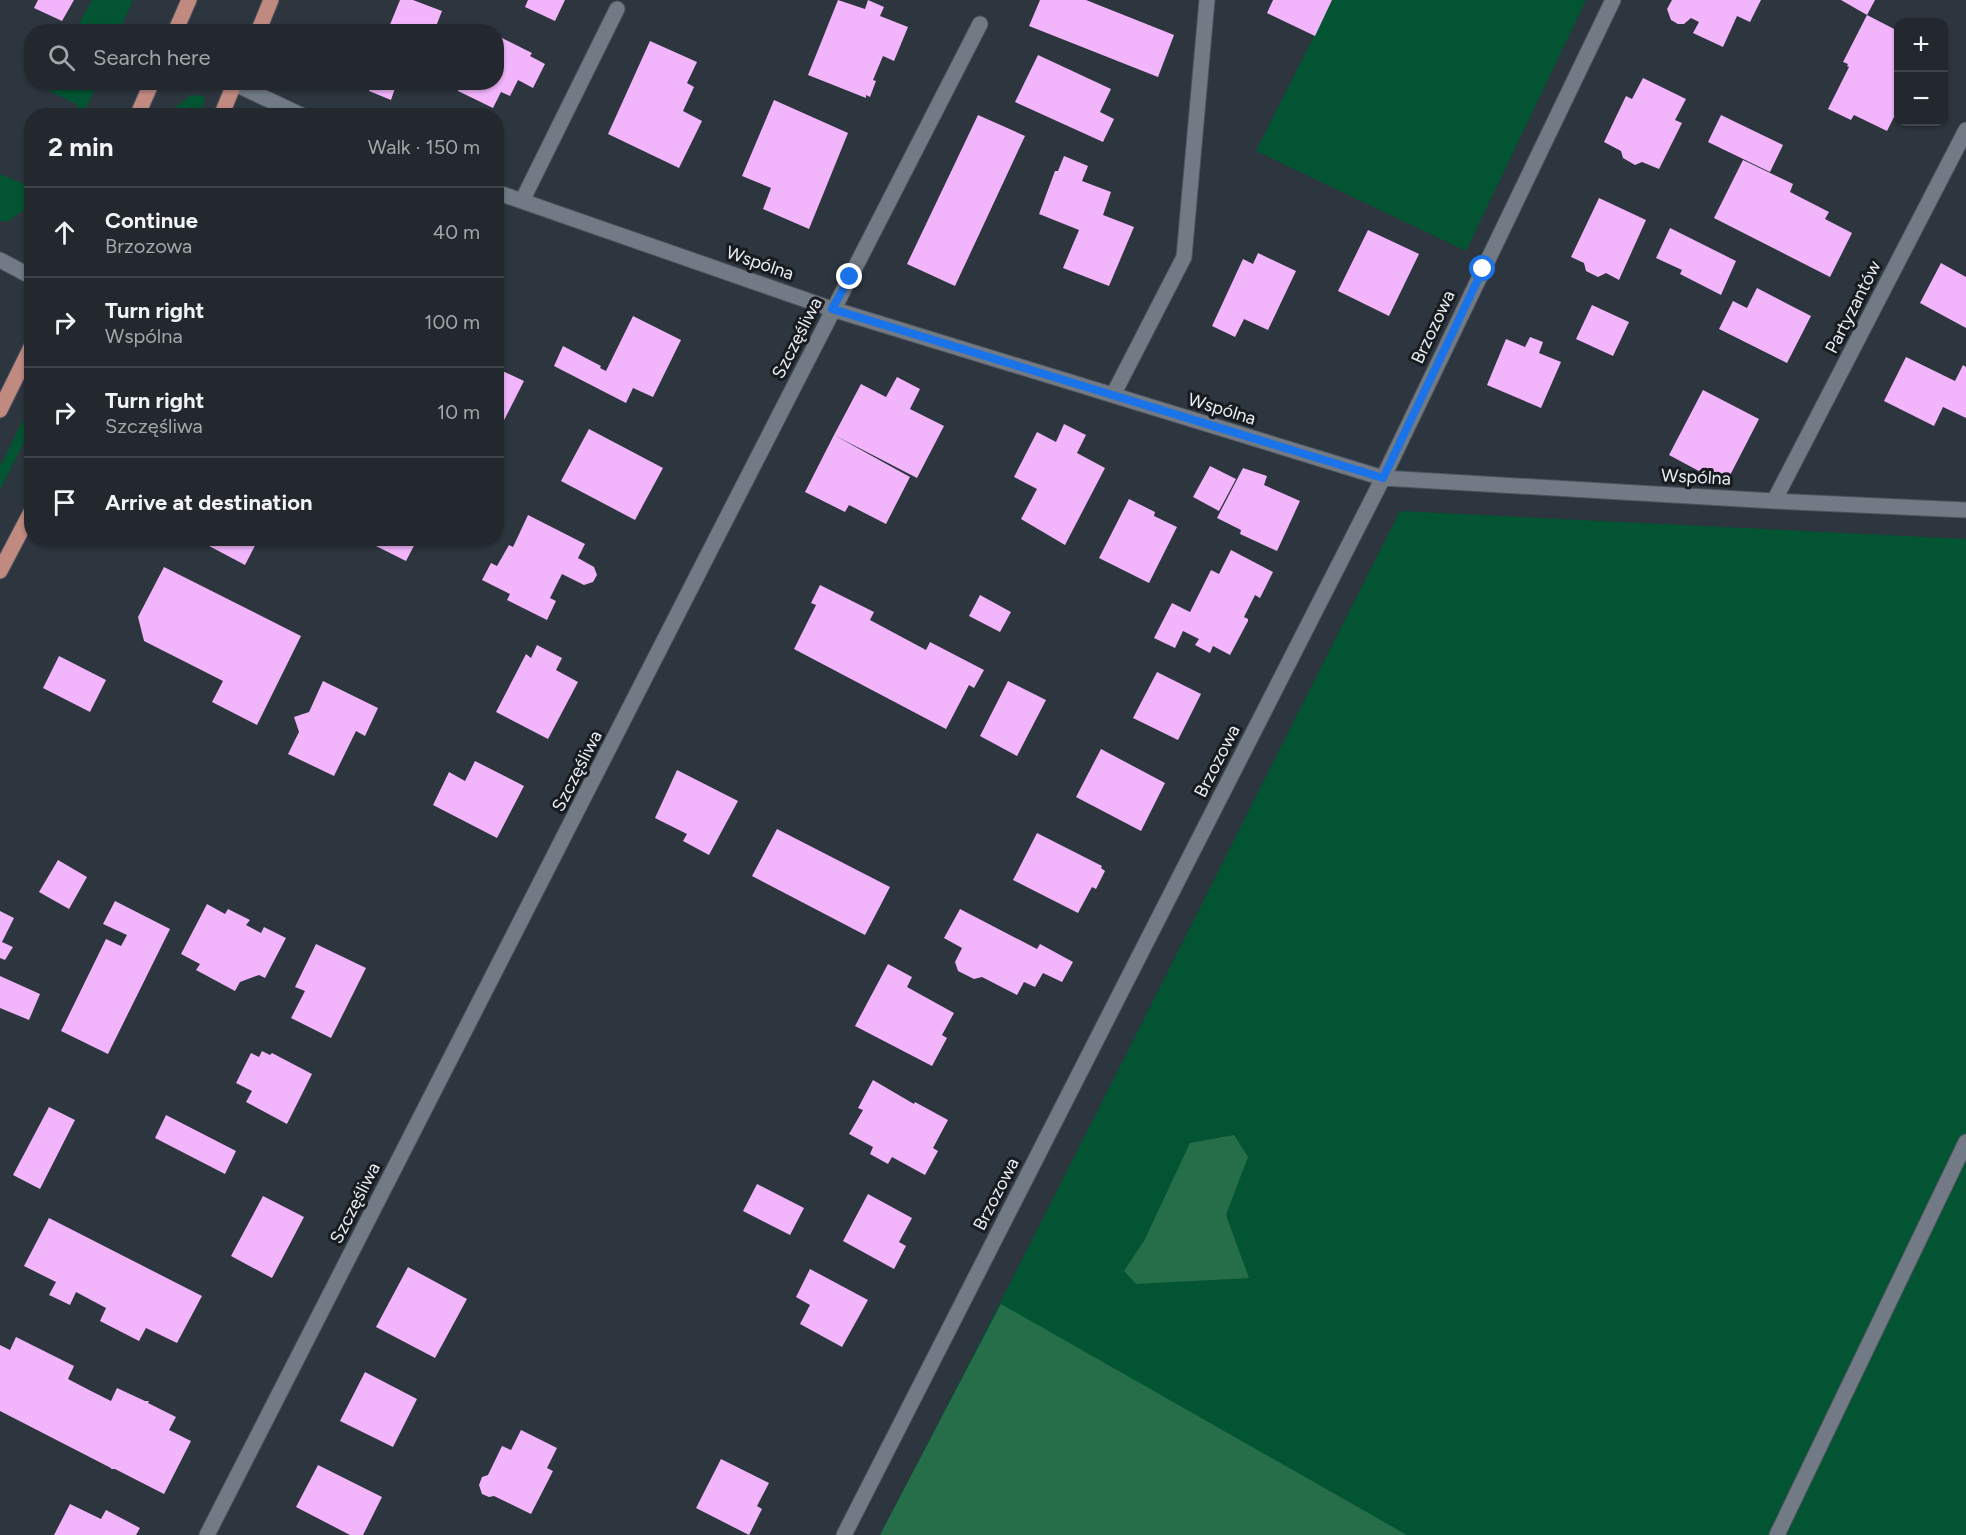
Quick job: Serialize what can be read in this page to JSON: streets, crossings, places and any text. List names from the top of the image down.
{
  "streets": {
    "street": [
      "Wspólna",
      "Partyzantów",
      "Brzozowa",
      "Szczęśliwa"
    ]
  },
  "crossings": [
    ["Wspólna", "Partyzantów"],
    ["Wspólna", "Brzozowa"],
    ["Wspólna", "Szczęśliwa"]
  ],
  "page": {
    "map_buttons": ["+", "−"],
    "search": "Search here",
    "heading": ["2 min", "Walk · 150 m"],
    "list": [
      ["Continue", "Brzozowa", "40 m"],
      ["Turn right", "Wspólna", "100 m"],
      ["Turn right", "Szczęśliwa", "10 m"],
      "Arrive at destination"
    ]
  }
}
